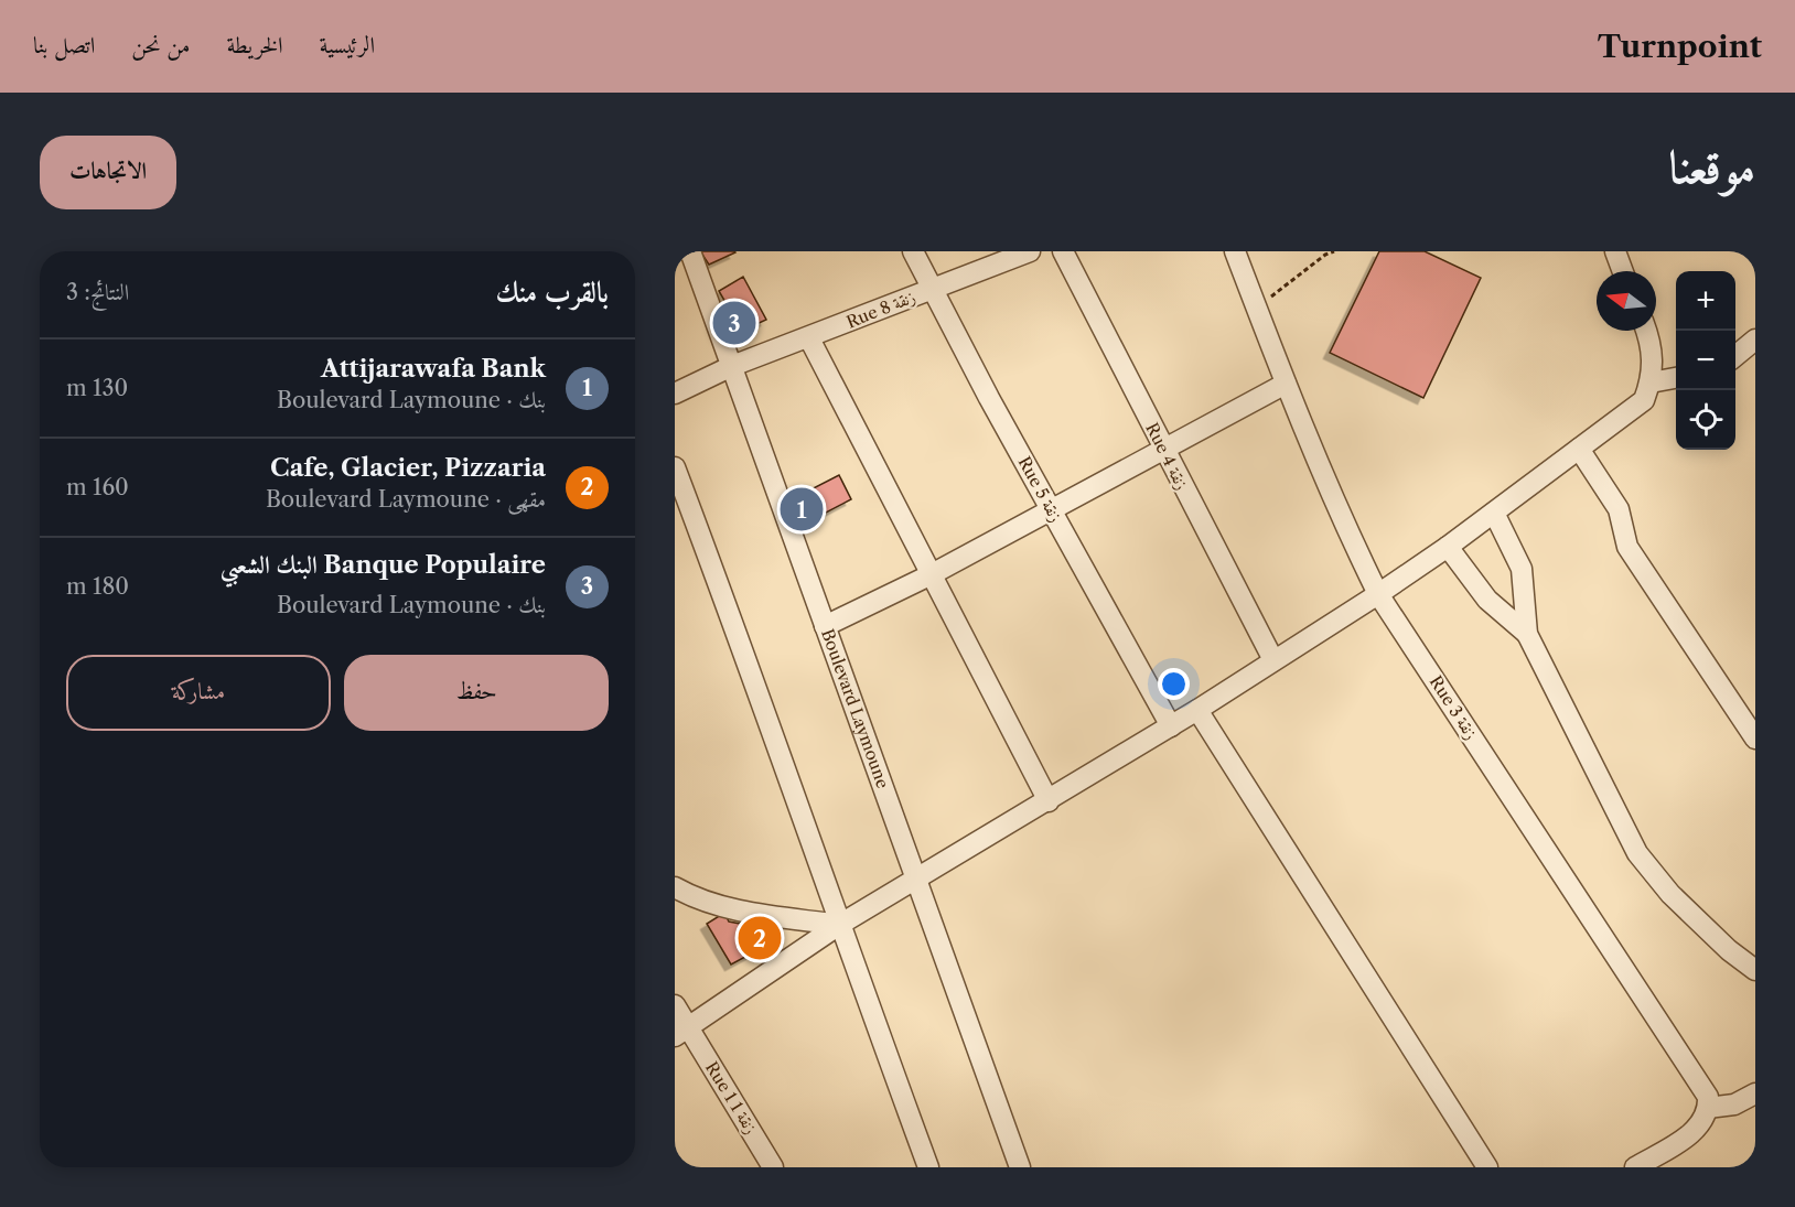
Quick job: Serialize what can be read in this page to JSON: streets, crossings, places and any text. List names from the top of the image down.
{
  "streets": {
    "street": [
      "Rue 8 زنقة",
      "Rue 4 زنقة",
      "Rue 5 زنقة",
      "Rue 3 زنقة",
      "Boulevard Laymoune",
      "Rue 1 زنقة 1"
    ]
  },
  "crossings": [
    ["Rue 8 زنقة", "Rue 5 زنقة"],
    ["Rue 8 زنقة", "Boulevard Laymoune"]
  ],
  "north": "left",
  "page": {
    "header": "Turnpoint",
    "nav": [
      "الرئيسية",
      "الخريطة",
      "من نحن",
      "اتصل بنا"
    ],
    "title": "موقعنا",
    "buttons": [
      "الاتجاهات",
      ["حفظ", "مشاركة"]
    ],
    "heading": ["بالقرب منك", "النتائج: 3"],
    "map_buttons": ["+", "−"],
    "pins": ["3", "1", "2"],
    "list": [
      {
        "mark": "1",
        "name": "Attijarawafa Bank",
        "note": "بنك · Boulevard Laymoune",
        "value": "130 m"
      },
      {
        "mark": "2",
        "name": "Cafe, Glacier, Pizzaria",
        "note": "مقهى · Boulevard Laymoune",
        "value": "160 m"
      },
      {
        "mark": "3",
        "name": "Banque Populaire البنك الشعبي",
        "note": "بنك · Boulevard Laymoune",
        "value": "180 m"
      }
    ]
  }
}
